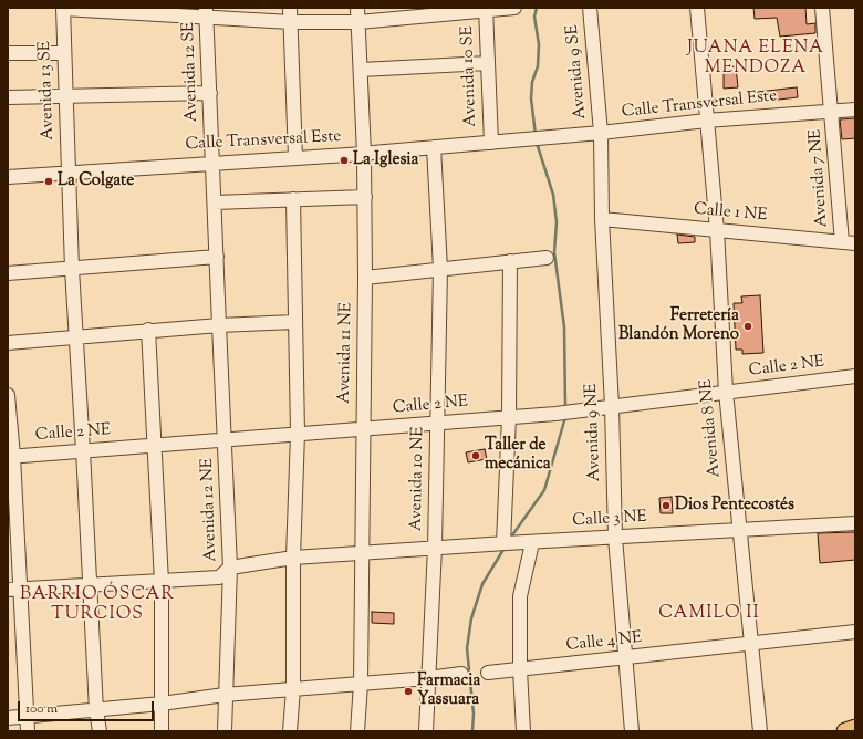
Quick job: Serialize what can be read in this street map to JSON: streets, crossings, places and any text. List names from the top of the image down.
{
  "streets": {
    "street": [
      "Avenida 12 SE",
      "Avenida 9 SE",
      "Avenida 10 SE",
      "Avenida 13 SE",
      "Calle Transversal Este",
      "Avenida 7 NE",
      "Calle 1 NE",
      "Avenida 11 NE",
      "Calle 2 NE",
      "Avenida 8 NE",
      "Avenida 9 NE",
      "Avenida 10 NE",
      "Avenida 12 NE",
      "Calle 3 NE",
      "Calle 4 NE"
    ]
  },
  "crossings": [
    ["Avenida 12 SE", "Calle Transversal Este"],
    ["Avenida 12 SE", "Avenida 12 NE"],
    ["Avenida 9 SE", "Calle Transversal Este"],
    ["Avenida 9 SE", "Avenida 9 NE"],
    ["Avenida 10 SE", "Calle Transversal Este"],
    ["Avenida 13 SE", "Calle Transversal Este"],
    ["Avenida 13 SE", "Calle 2 NE"],
    ["Calle Transversal Este", "Avenida 7 NE"],
    ["Calle Transversal Este", "Avenida 11 NE"],
    ["Calle Transversal Este", "Avenida 8 NE"],
    ["Calle Transversal Este", "Avenida 9 NE"],
    ["Calle Transversal Este", "Avenida 10 NE"],
    ["Calle Transversal Este", "Avenida 12 NE"],
    ["Avenida 7 NE", "Calle 1 NE"],
    ["Calle 1 NE", "Avenida 8 NE"],
    ["Calle 1 NE", "Avenida 9 NE"],
    ["Avenida 11 NE", "Calle 2 NE"],
    ["Avenida 11 NE", "Calle 3 NE"],
    ["Calle 2 NE", "Avenida 8 NE"],
    ["Calle 2 NE", "Avenida 9 NE"],
    ["Calle 2 NE", "Avenida 10 NE"],
    ["Calle 2 NE", "Avenida 12 NE"],
    ["Avenida 8 NE", "Calle 3 NE"],
    ["Avenida 8 NE", "Calle 4 NE"],
    ["Avenida 9 NE", "Calle 3 NE"],
    ["Avenida 9 NE", "Calle 4 NE"],
    ["Avenida 10 NE", "Calle 3 NE"],
    ["Avenida 12 NE", "Calle 3 NE"]
  ],
  "districts": ["JUANA ELENA MENDOZA", "BARRIO ÓSCAR TURCIOS", "CAMILO II"],
  "places": [
    "La Iglesia",
    "La Colgate",
    "Ferretería Blandón Moreno",
    "Taller de mecánica",
    "Dios Pentecostés",
    "Farmacia Yassuara"
  ],
  "scale_bar": "100 m"
}
